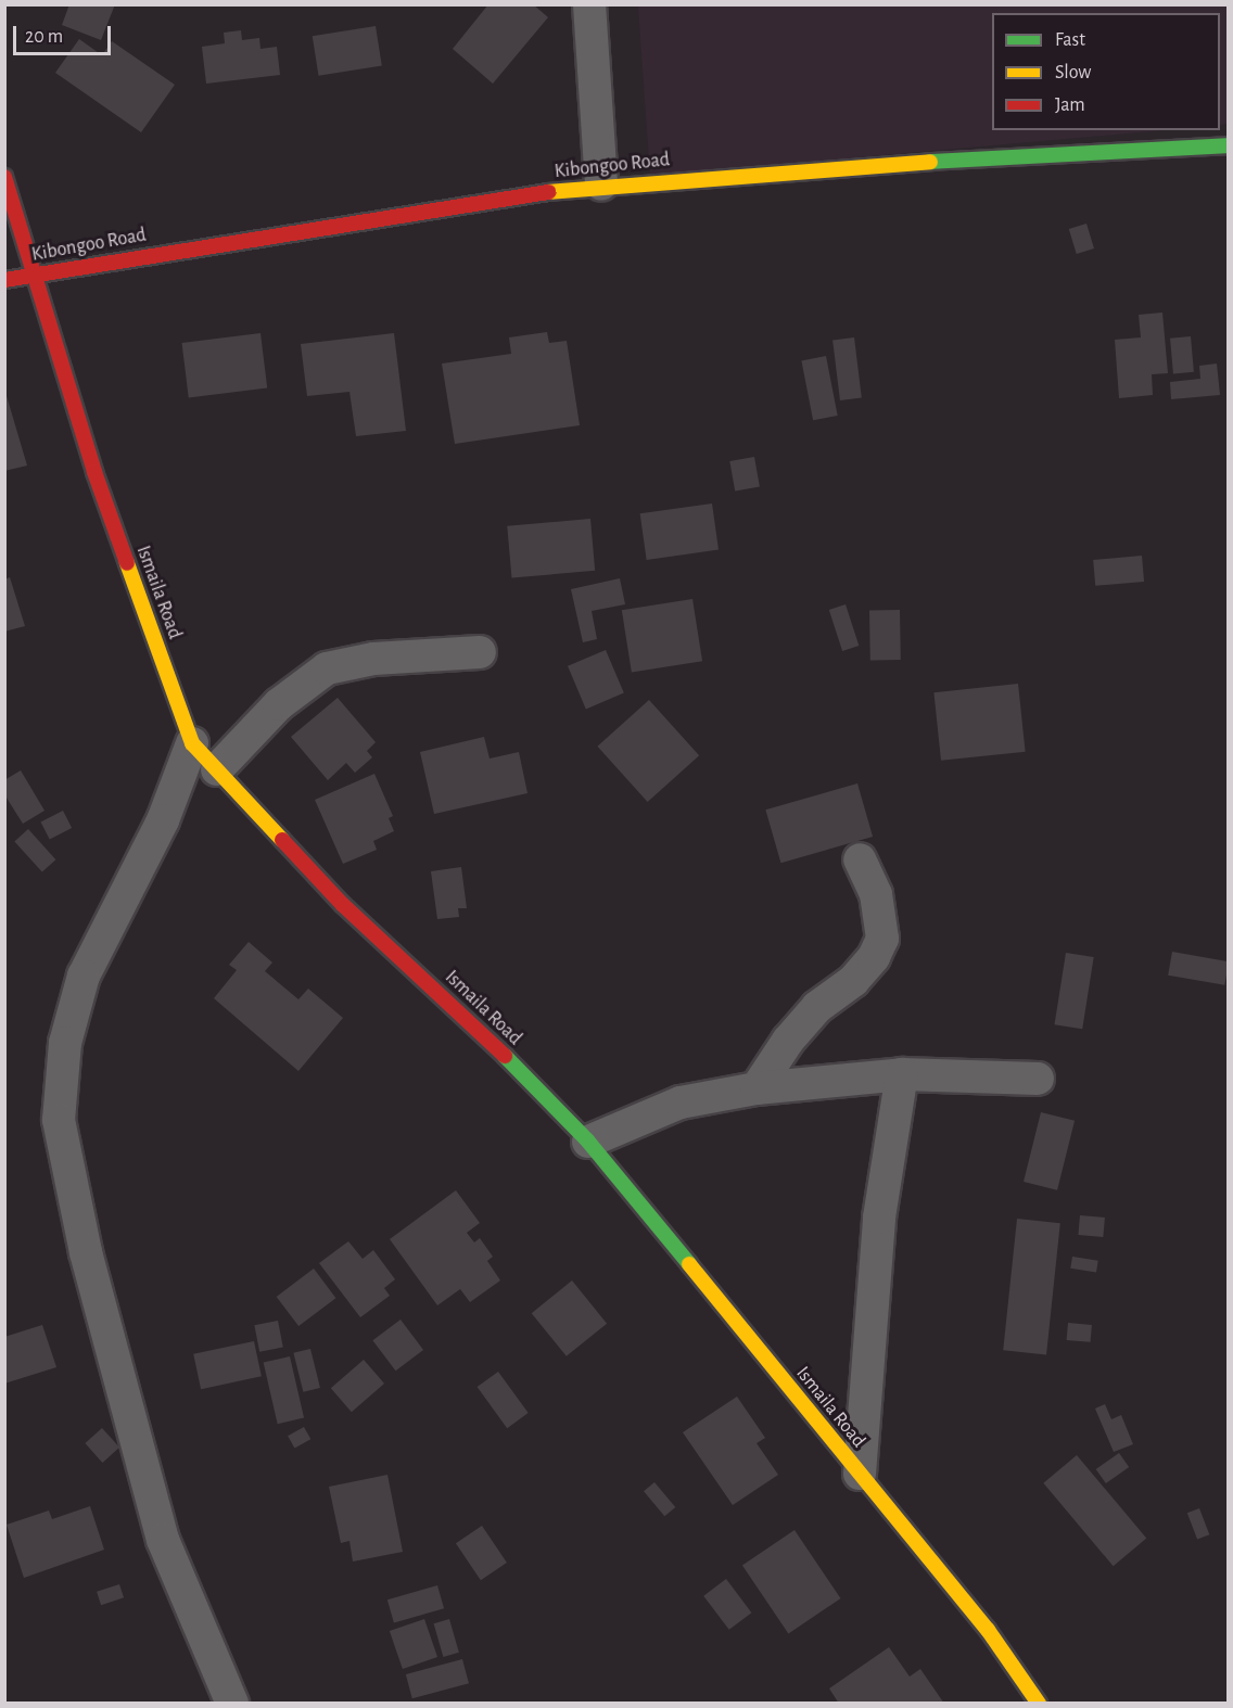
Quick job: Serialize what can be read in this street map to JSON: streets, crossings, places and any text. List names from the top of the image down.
{
  "streets": {
    "street": ["Kibongoo Road", "Ismaila Road"]
  },
  "crossings": [
    ["Kibongoo Road", "Ismaila Road"]
  ],
  "legend": ["Fast", "Slow", "Jam"],
  "scale_bar": "20 m"
}
